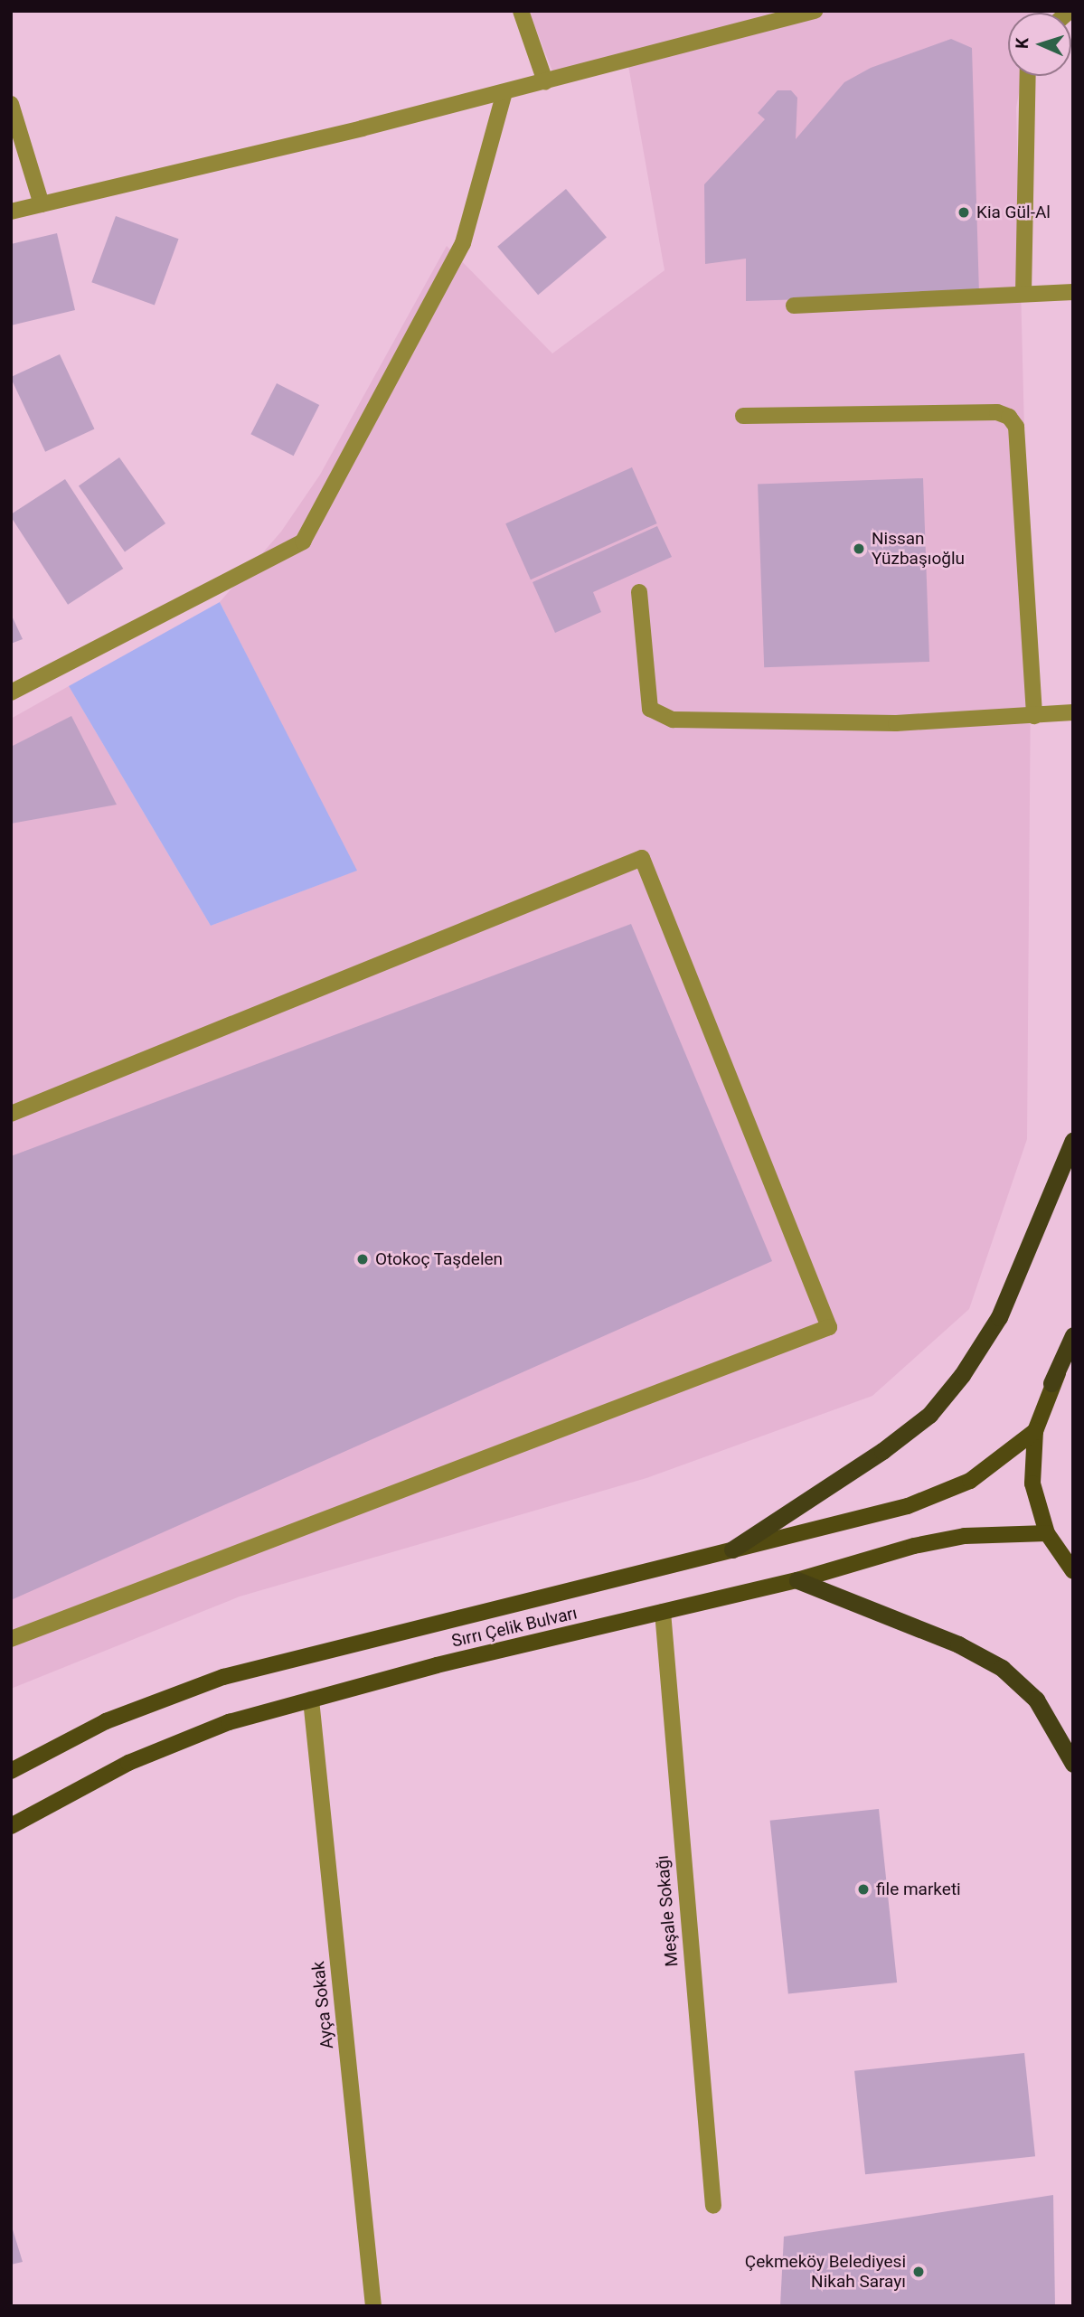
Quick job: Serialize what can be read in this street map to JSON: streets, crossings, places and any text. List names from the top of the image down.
{
  "streets": {
    "main road": ["Sırrı Çelik Bulvarı"],
    "street": ["Meşale Sokağı", "Ayça Sokak"]
  },
  "crossings": [
    ["Sırrı Çelik Bulvarı", "Meşale Sokağı"],
    ["Sırrı Çelik Bulvarı", "Ayça Sokak"]
  ],
  "places": [
    "Kia Gül-Al",
    "Nissan Yüzbaşıoğlu",
    "Otokoç Taşdelen",
    "file marketi",
    "Çekmeköy Belediyesi Nikah Sarayı"
  ],
  "north": "left"
}
